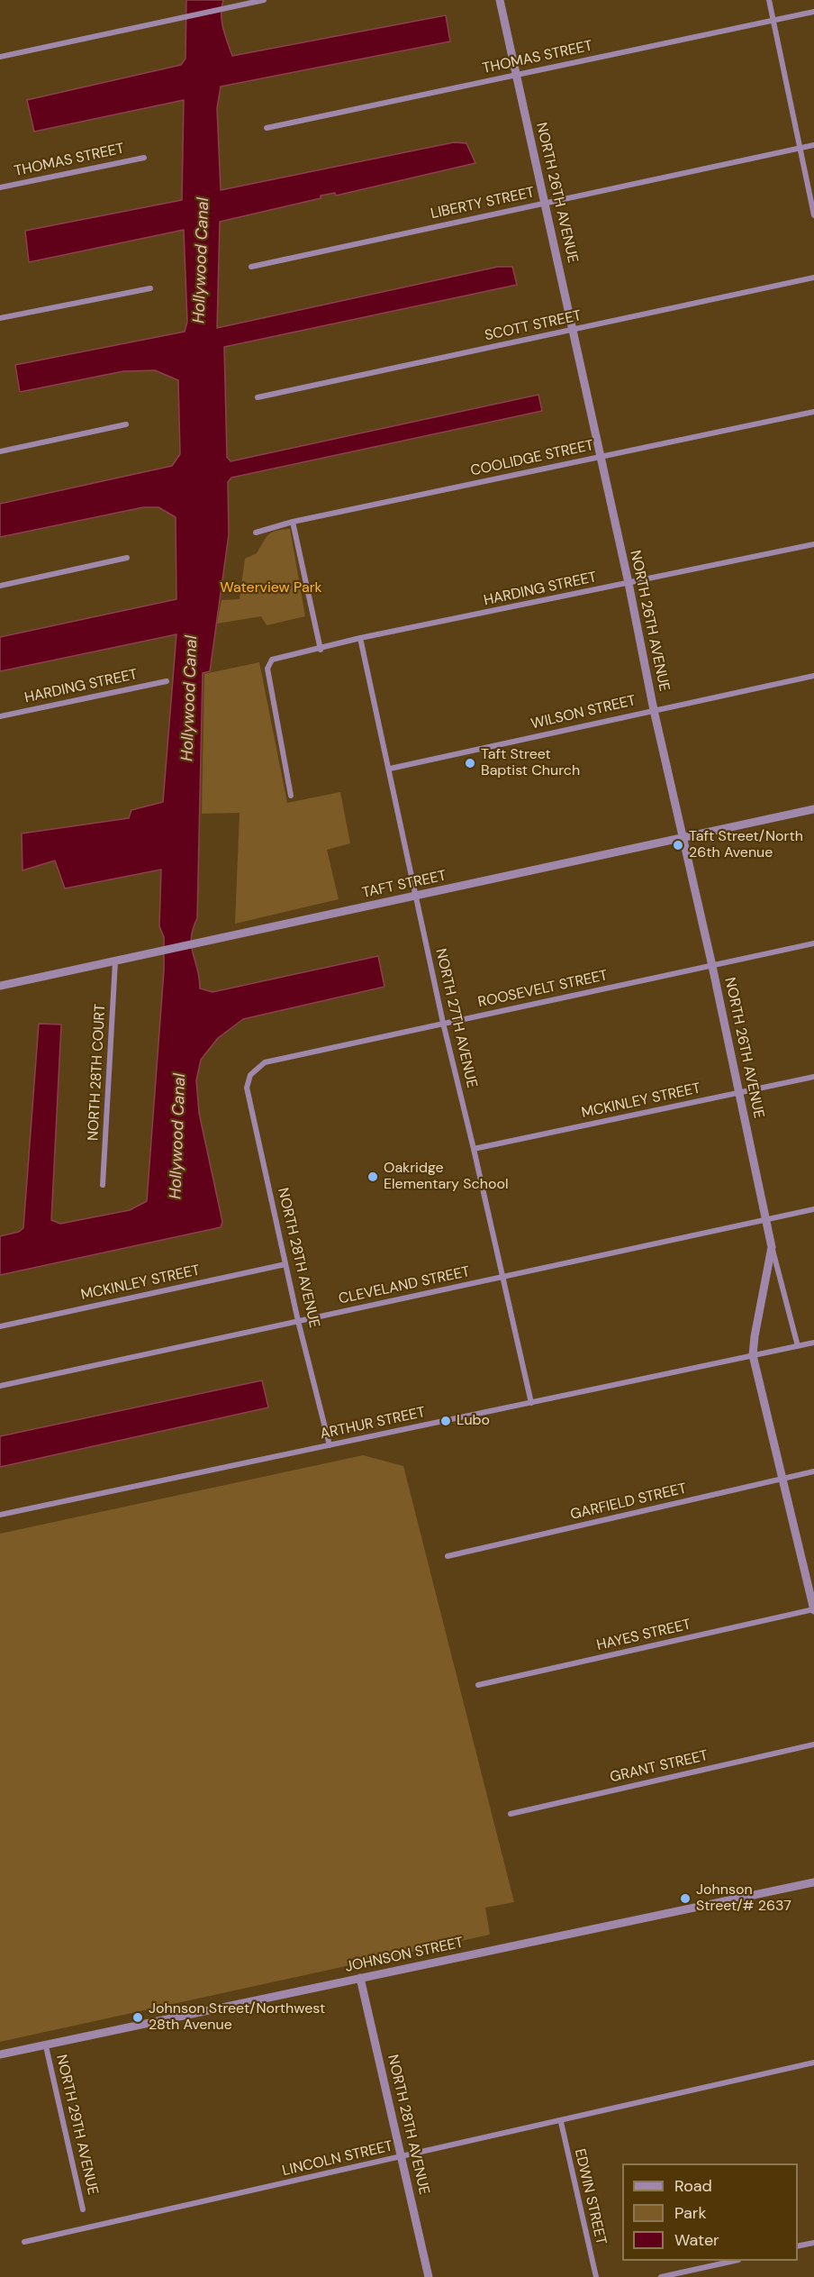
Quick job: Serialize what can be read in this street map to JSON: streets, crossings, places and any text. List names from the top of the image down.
{
  "streets": {
    "street": [
      "THOMAS STREET",
      "NORTH 26TH AVENUE",
      "LIBERTY STREET",
      "SCOTT STREET",
      "COOLIDGE STREET",
      "HARDING STREET",
      "WILSON STREET",
      "TAFT STREET",
      "ROOSEVELT STREET",
      "NORTH 27TH AVENUE",
      "NORTH 28TH COURT",
      "MCKINLEY STREET",
      "NORTH 28TH AVENUE",
      "CLEVELAND STREET",
      "ARTHUR STREET",
      "GARFIELD STREET",
      "HAYES STREET",
      "GRANT STREET",
      "JOHNSON STREET",
      "NORTH 29TH AVENUE",
      "LINCOLN STREET",
      "EDWIN STREET"
    ]
  },
  "crossings": [
    ["THOMAS STREET", "NORTH 26TH AVENUE"],
    ["NORTH 26TH AVENUE", "LIBERTY STREET"],
    ["NORTH 26TH AVENUE", "SCOTT STREET"],
    ["NORTH 26TH AVENUE", "COOLIDGE STREET"],
    ["NORTH 26TH AVENUE", "HARDING STREET"],
    ["NORTH 26TH AVENUE", "WILSON STREET"],
    ["NORTH 26TH AVENUE", "TAFT STREET"],
    ["NORTH 26TH AVENUE", "ROOSEVELT STREET"],
    ["NORTH 26TH AVENUE", "MCKINLEY STREET"],
    ["NORTH 26TH AVENUE", "CLEVELAND STREET"],
    ["NORTH 26TH AVENUE", "ARTHUR STREET"],
    ["NORTH 26TH AVENUE", "GARFIELD STREET"],
    ["NORTH 26TH AVENUE", "HAYES STREET"],
    ["HARDING STREET", "NORTH 27TH AVENUE"],
    ["WILSON STREET", "NORTH 27TH AVENUE"],
    ["TAFT STREET", "NORTH 27TH AVENUE"],
    ["TAFT STREET", "NORTH 28TH COURT"],
    ["ROOSEVELT STREET", "NORTH 27TH AVENUE"],
    ["ROOSEVELT STREET", "NORTH 28TH AVENUE"],
    ["NORTH 27TH AVENUE", "MCKINLEY STREET"],
    ["NORTH 27TH AVENUE", "CLEVELAND STREET"],
    ["NORTH 27TH AVENUE", "ARTHUR STREET"],
    ["MCKINLEY STREET", "NORTH 28TH AVENUE"],
    ["NORTH 28TH AVENUE", "CLEVELAND STREET"],
    ["NORTH 28TH AVENUE", "ARTHUR STREET"],
    ["NORTH 28TH AVENUE", "JOHNSON STREET"],
    ["NORTH 28TH AVENUE", "LINCOLN STREET"],
    ["JOHNSON STREET", "NORTH 29TH AVENUE"],
    ["LINCOLN STREET", "EDWIN STREET"]
  ],
  "water": ["Hollywood Canal"],
  "parks": ["Waterview Park"],
  "places": [
    "Taft Street Baptist Church",
    "Taft Street/North 26th Avenue",
    "Oakridge Elementary School",
    "Lubo",
    "Johnson Street/# 2637",
    "Johnson Street/Northwest 28th Avenue"
  ],
  "legend": ["Road", "Park", "Water"]
}
